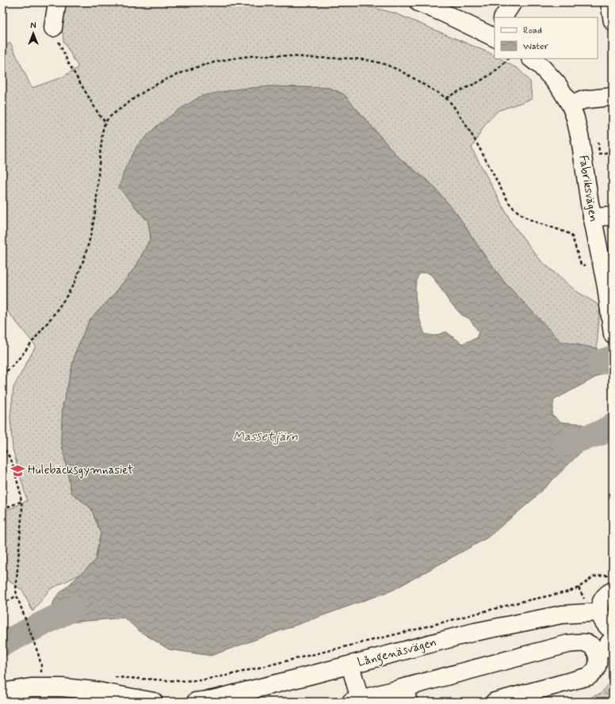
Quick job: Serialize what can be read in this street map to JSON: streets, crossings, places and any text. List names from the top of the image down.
{
  "streets": {
    "street": ["Fabriksvägen", "Långenäsvägen"]
  },
  "water": ["Massetjärn"],
  "places": {
    "school or university": ["Hulebäcksgymnasiet"]
  },
  "legend": ["Road", "Water"],
  "north": "top"
}
